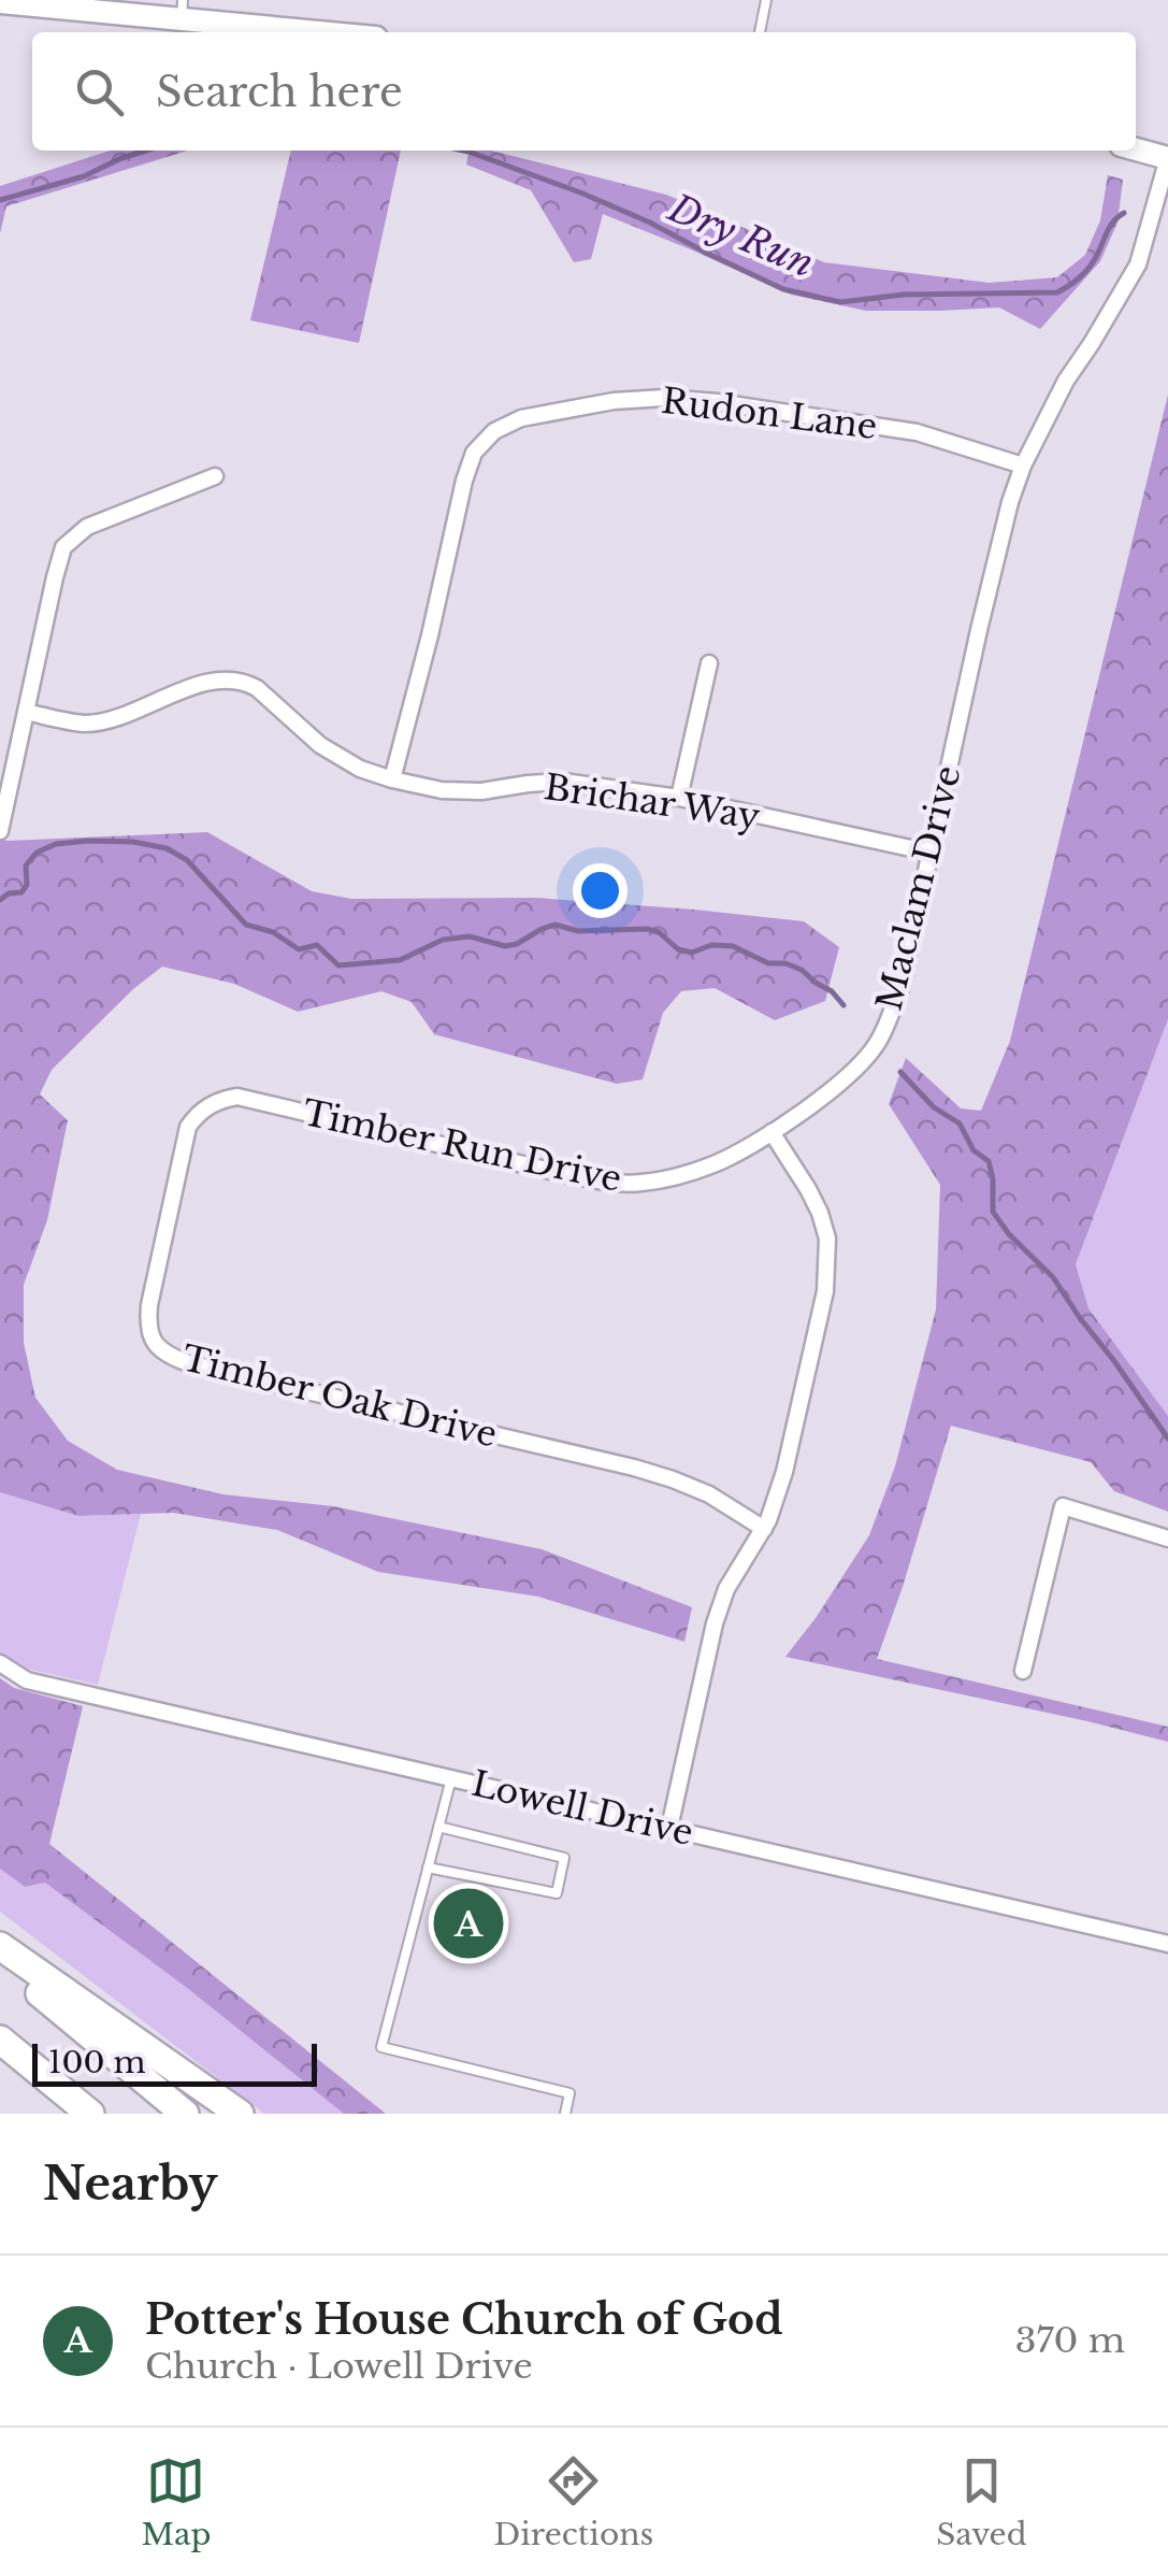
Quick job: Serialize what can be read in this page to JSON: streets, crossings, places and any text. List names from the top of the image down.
{
  "streets": {
    "street": [
      "Rudon Lane",
      "Brichar Way",
      "Maclam Drive",
      "Timber Run Drive",
      "Timber Oak Drive",
      "Lowell Drive"
    ]
  },
  "crossings": [
    ["Rudon Lane", "Brichar Way"],
    ["Rudon Lane", "Maclam Drive"],
    ["Brichar Way", "Maclam Drive"],
    ["Maclam Drive", "Timber Run Drive"],
    ["Timber Run Drive", "Timber Oak Drive"]
  ],
  "water": ["Dry Run"],
  "scale_bar": "100 m",
  "page": {
    "search": "Search here",
    "pins": "A",
    "scale": "100 m",
    "heading": "Nearby",
    "list": [
      {
        "mark": "A",
        "name": "Potter's House Church of God",
        "note": "Church · Lowell Drive",
        "value": "370 m"
      }
    ],
    "nav": ["Map", "Directions", "Saved"]
  }
}
